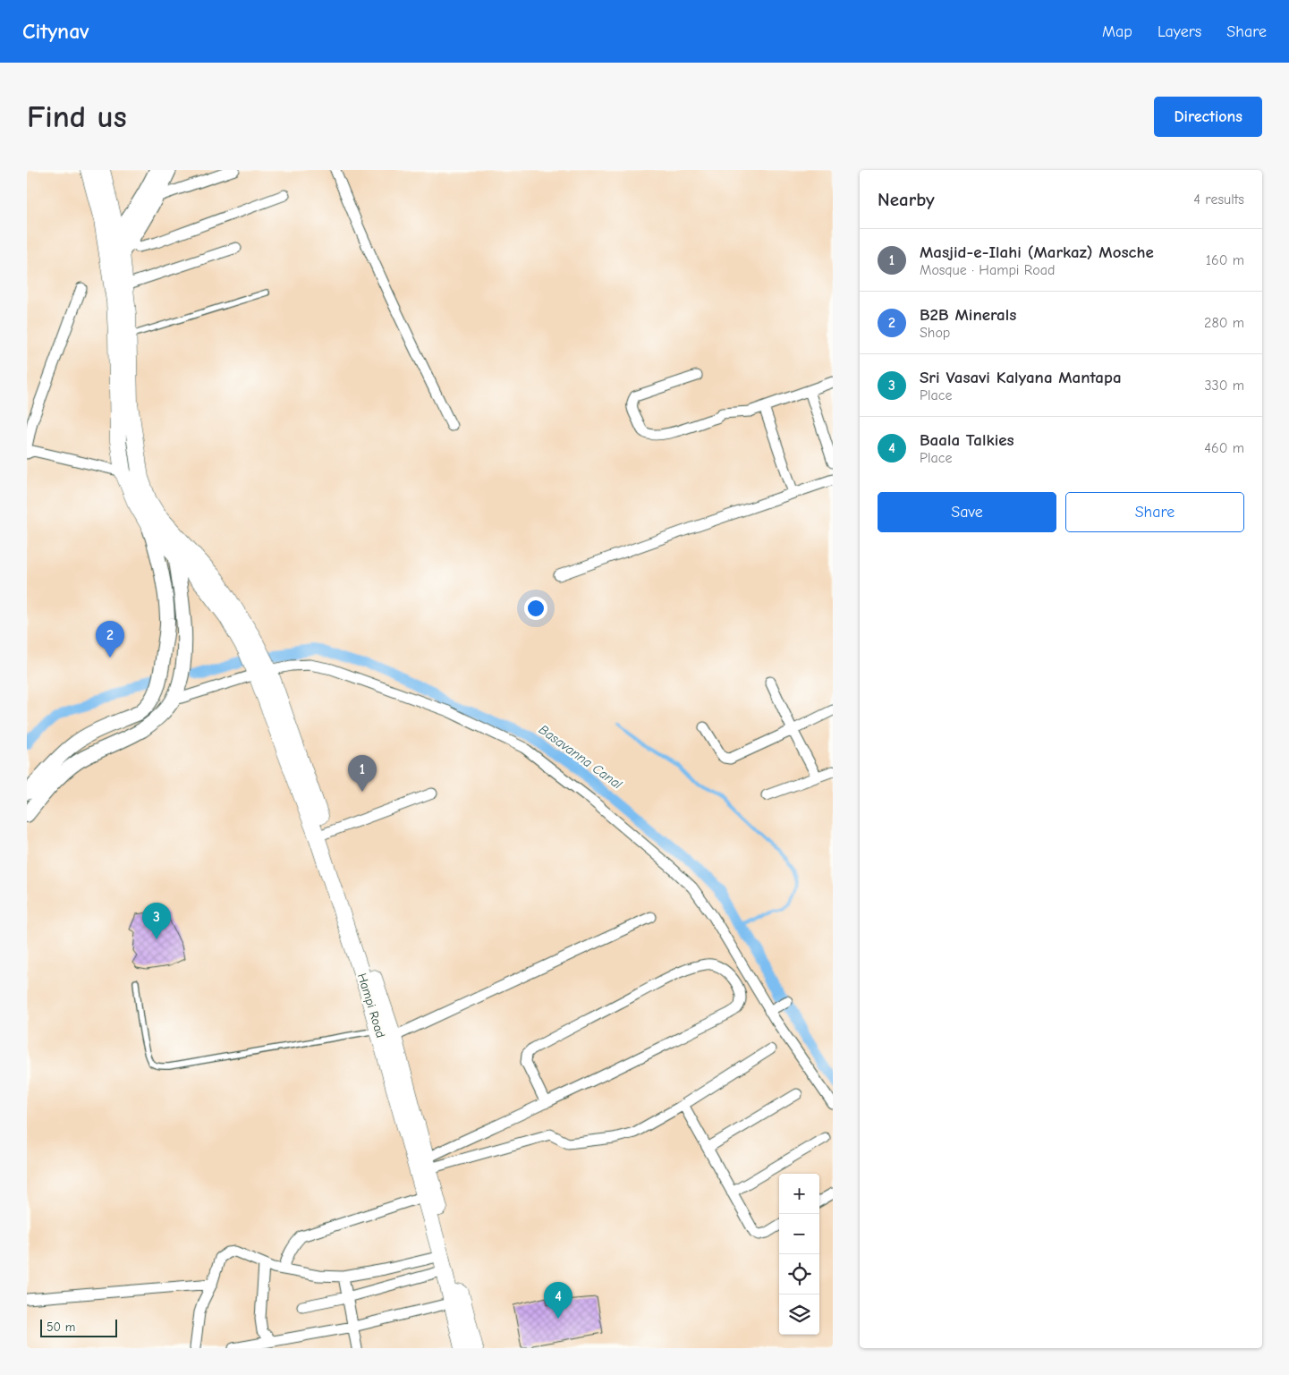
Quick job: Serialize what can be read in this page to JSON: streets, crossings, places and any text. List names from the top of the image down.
{
  "streets": {
    "main road": ["Hampi Road"]
  },
  "water": ["Basavanna Canal"],
  "scale_bar": "50 m",
  "page": {
    "header": "Citynav",
    "nav": ["Map", "Layers", "Share"],
    "buttons": [
      "Directions",
      ["Save", "Share"]
    ],
    "title": "Find us",
    "heading": ["Nearby", "4 results"],
    "list": [
      {
        "mark": "1",
        "name": "Masjid-e-Ilahi (Markaz) Mosche",
        "note": "Mosque · Hampi Road",
        "value": "160 m"
      },
      {
        "mark": "2",
        "name": "B2B Minerals",
        "note": "Shop",
        "value": "280 m"
      },
      {
        "mark": "3",
        "name": "Sri Vasavi Kalyana Mantapa",
        "note": "Place",
        "value": "330 m"
      },
      {
        "mark": "4",
        "name": "Baala Talkies",
        "note": "Place",
        "value": "460 m"
      }
    ],
    "pins": [
      "2",
      "1",
      "3",
      "4"
    ],
    "map_buttons": ["+", "−"],
    "scale": "50 m"
  }
}
